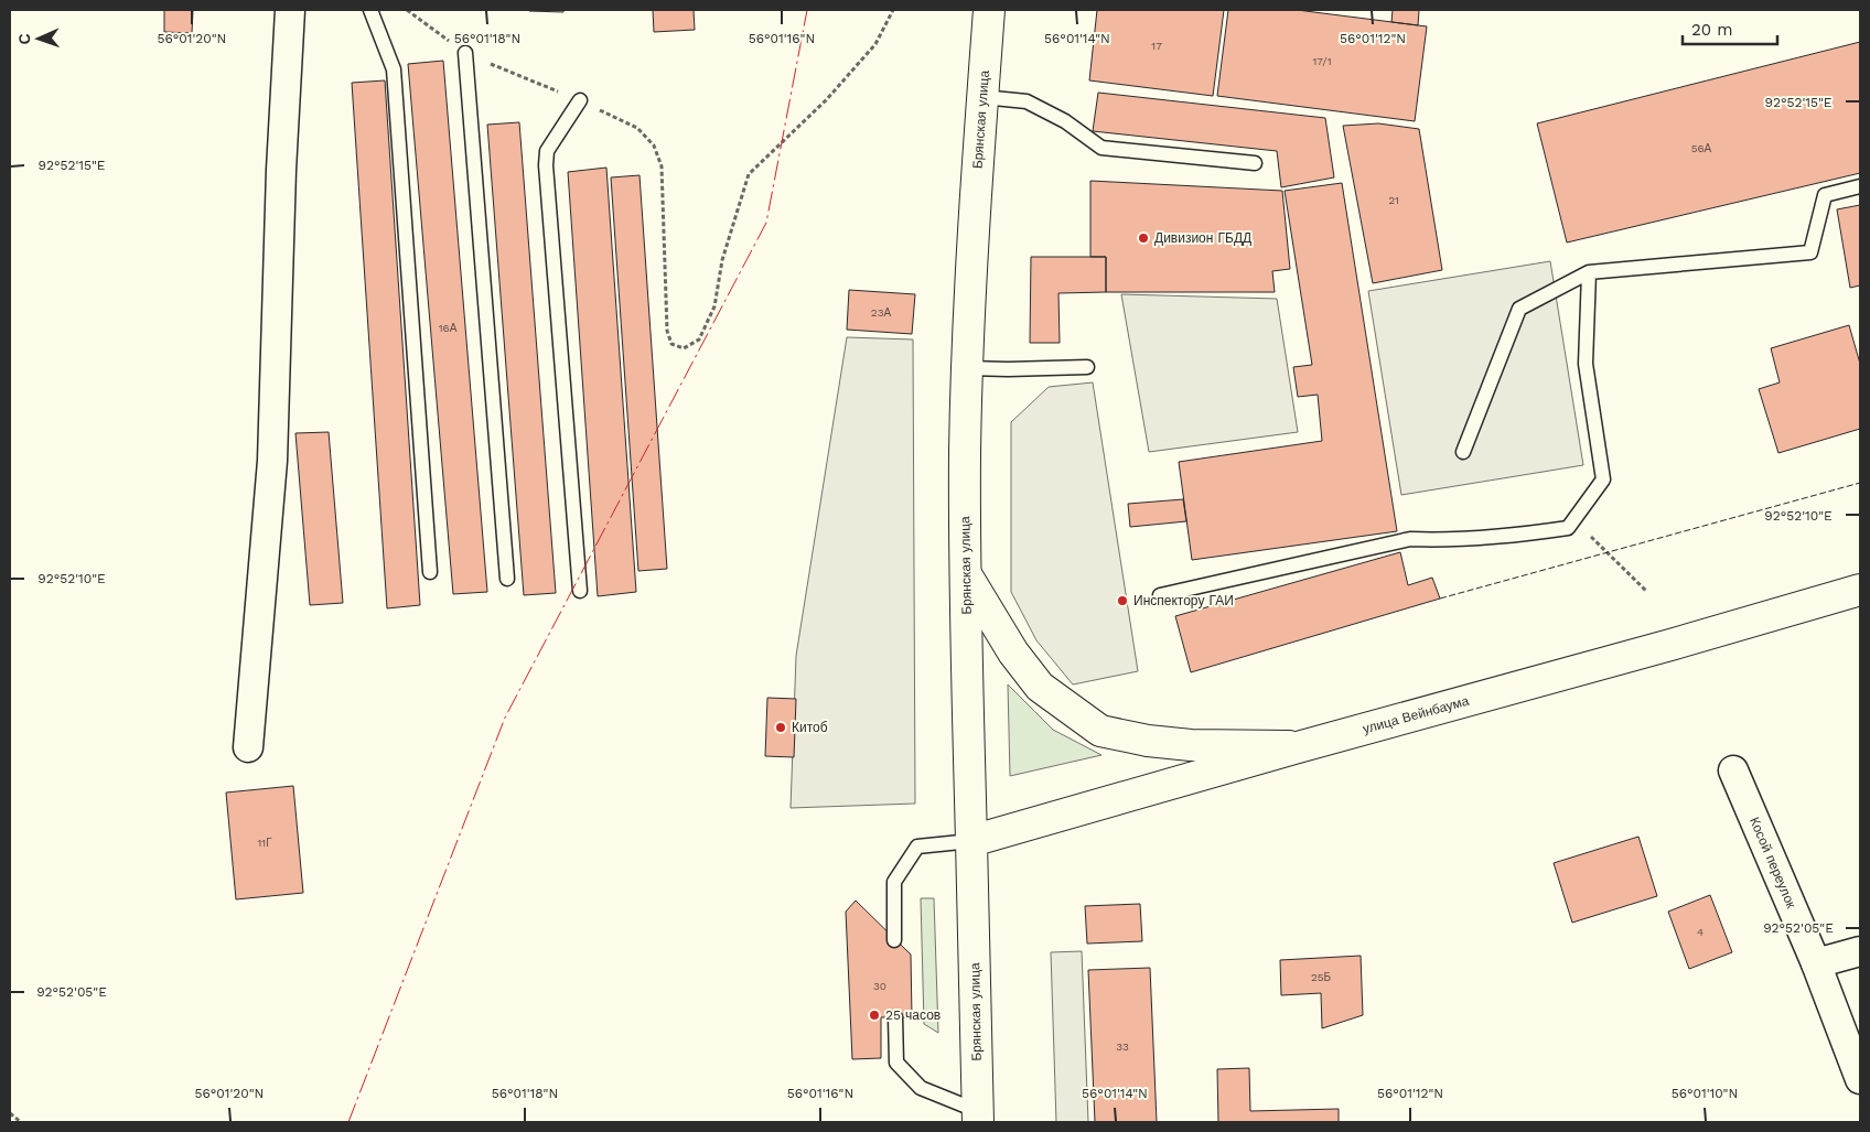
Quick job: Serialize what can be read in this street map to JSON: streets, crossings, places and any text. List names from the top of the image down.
{
  "streets": {
    "main road": ["Брянская улица", "улица Вейнбаума"],
    "street": ["Косой переулок"]
  },
  "crossings": [
    ["Брянская улица", "улица Вейнбаума"]
  ],
  "places": [
    "Дивизион ГБДД",
    "Инспектору ГАИ",
    "Китоб",
    "25 часов"
  ],
  "house_numbers": [
    "17",
    "17/1",
    "56А",
    "21",
    "23А",
    "16А",
    "11Г",
    "4",
    "25Б",
    "30",
    "33"
  ],
  "scale_bar": "20 m",
  "north": "left",
  "coordinates": [
    "56°01'20\"N",
    "56°01'18\"N",
    "56°01'16\"N",
    "56°01'14\"N",
    "56°01'12\"N",
    "92°52'15\"E",
    "92°52'10\"E",
    "92°52'05\"E",
    "56°01'10\"N"
  ]
}
